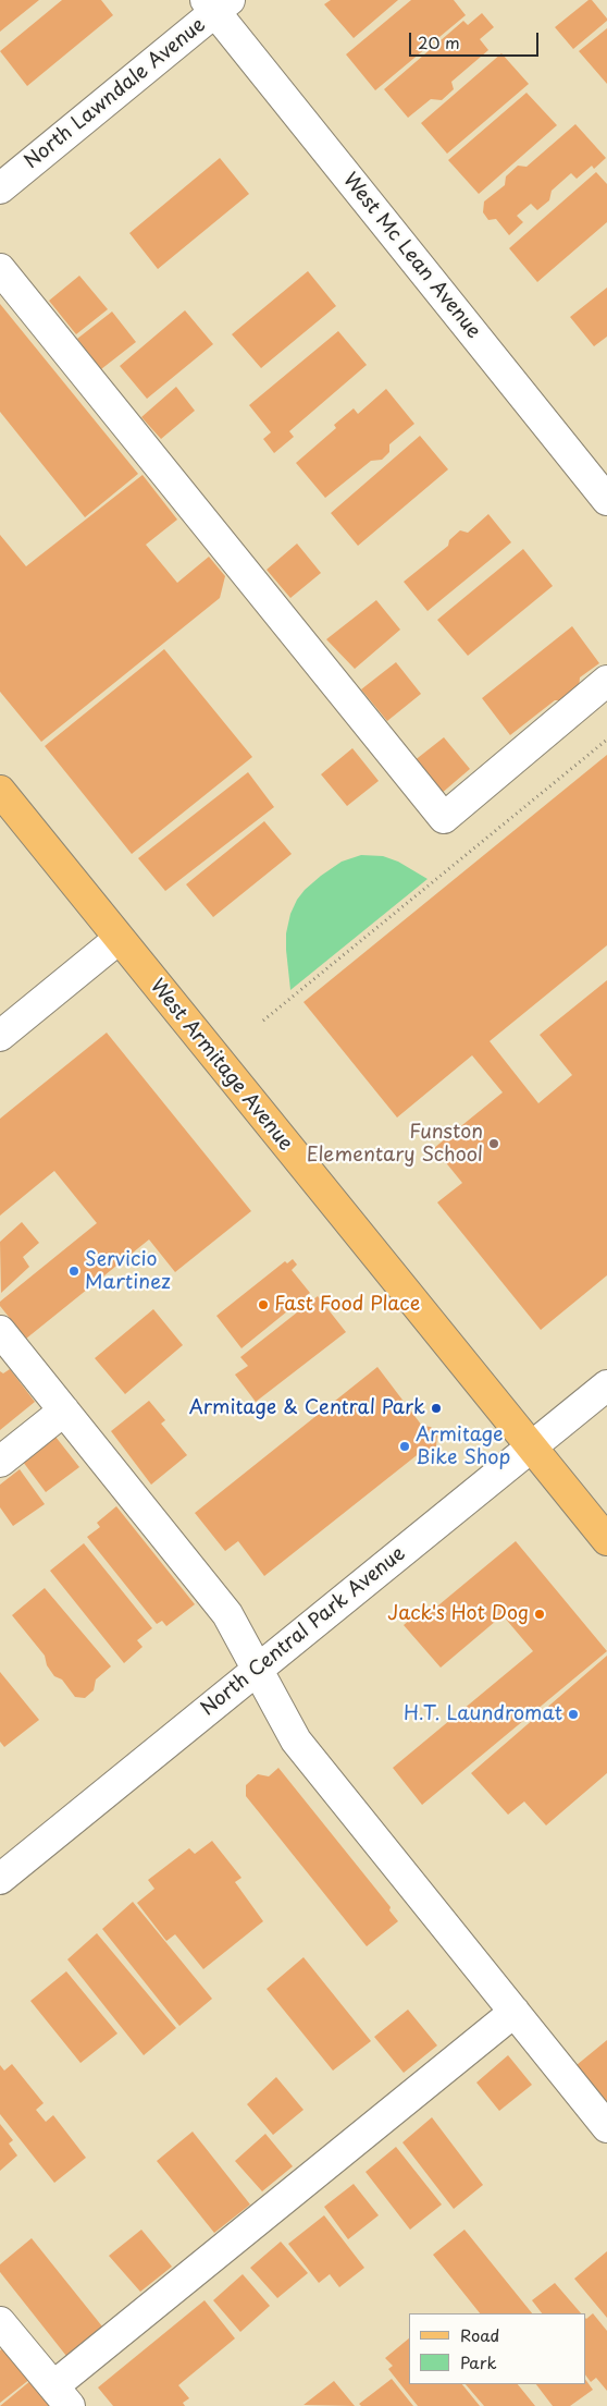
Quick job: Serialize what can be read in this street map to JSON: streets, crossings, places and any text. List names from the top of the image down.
{
  "streets": {
    "main road": ["West Armitage Avenue"],
    "street": ["North Lawndale Avenue", "West Mc Lean Avenue", "North Central Park Avenue"]
  },
  "crossings": [
    ["North Lawndale Avenue", "West Mc Lean Avenue"],
    ["West Armitage Avenue", "North Central Park Avenue"]
  ],
  "places": [
    "Funston Elementary School",
    "Servicio Martinez",
    "Fast Food Place",
    "Armitage & Central Park",
    "Armitage Bike Shop",
    "Jack's Hot Dog",
    "H.T. Laundromat"
  ],
  "legend": ["Road", "Park"],
  "scale_bar": "20 m"
}
